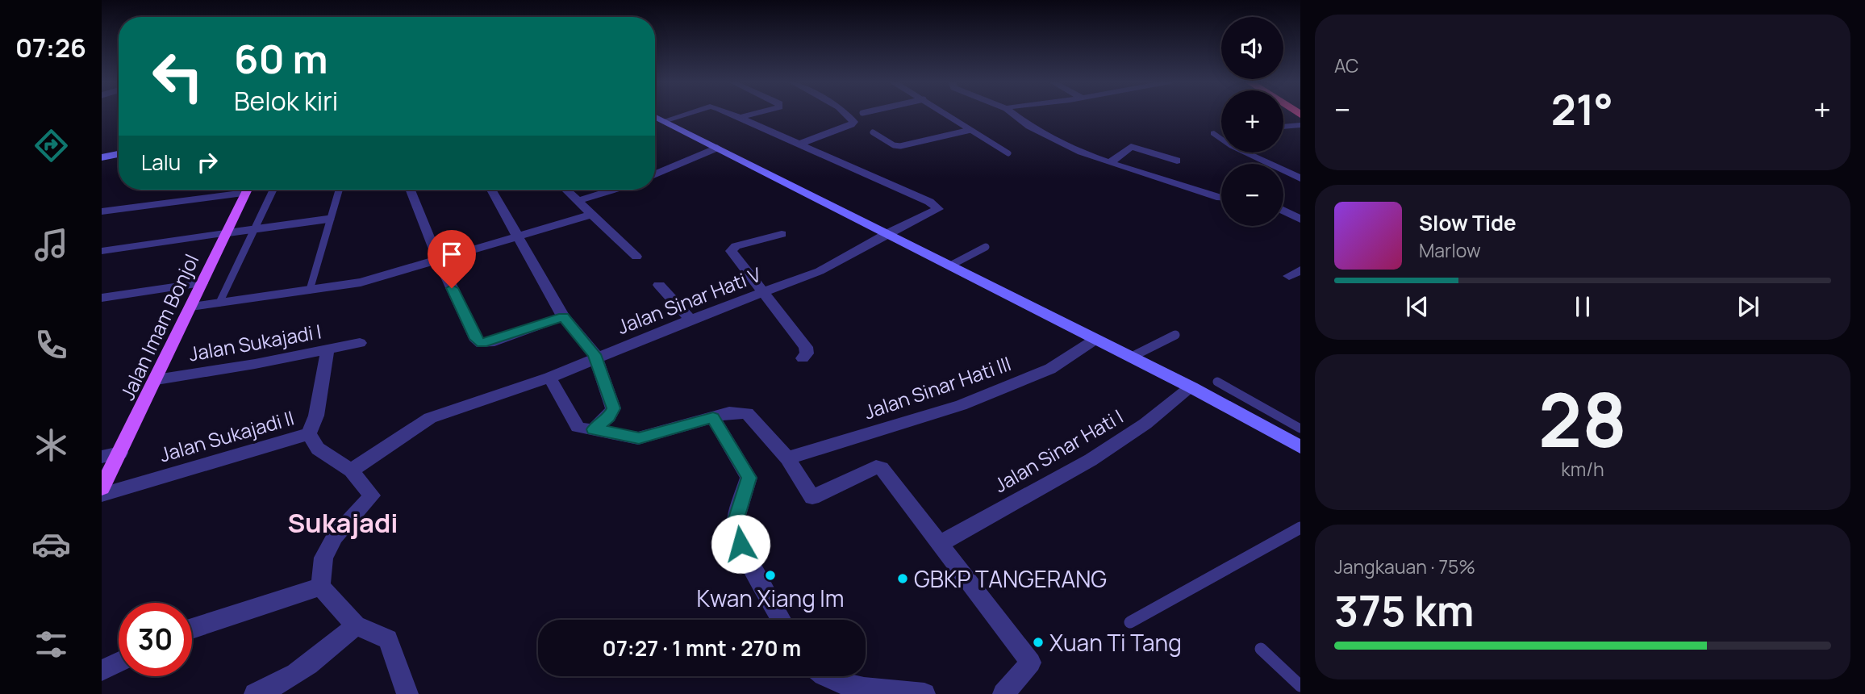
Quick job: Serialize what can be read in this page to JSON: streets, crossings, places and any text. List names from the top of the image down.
{
  "streets": {
    "main road": ["Jalan Imam Bonjol"],
    "street": [
      "Jalan Sinar Hati V",
      "Jalan Sukajadi I",
      "Jalan Sinar Hati III",
      "Jalan Sukajadi II",
      "Jalan Sinar Hati I"
    ]
  },
  "crossings": [
    ["Jalan Sinar Hati V", "Jalan Sukajadi II"],
    ["Jalan Imam Bonjol", "Jalan Sukajadi I"]
  ],
  "districts": ["Sukajadi"],
  "places": ["Kwan Xiang Im", "GBKP TANGERANG", "Xuan Ti Tang"],
  "page": {
    "tabs": "07:26",
    "tile": [
      "AC",
      ["28", "km/h"],
      ["Jangkauan · 75%", "375 km"]
    ],
    "map_buttons": ["+", "−"],
    "turn": ["60 m", "Belok kiri"],
    "heat": ["−", "21°", "+"],
    "then": "Lalu",
    "song": ["Slow Tide", "Marlow"],
    "limit": "30",
    "trip": "07:27 · 1 mnt · 270 m"
  }
}
